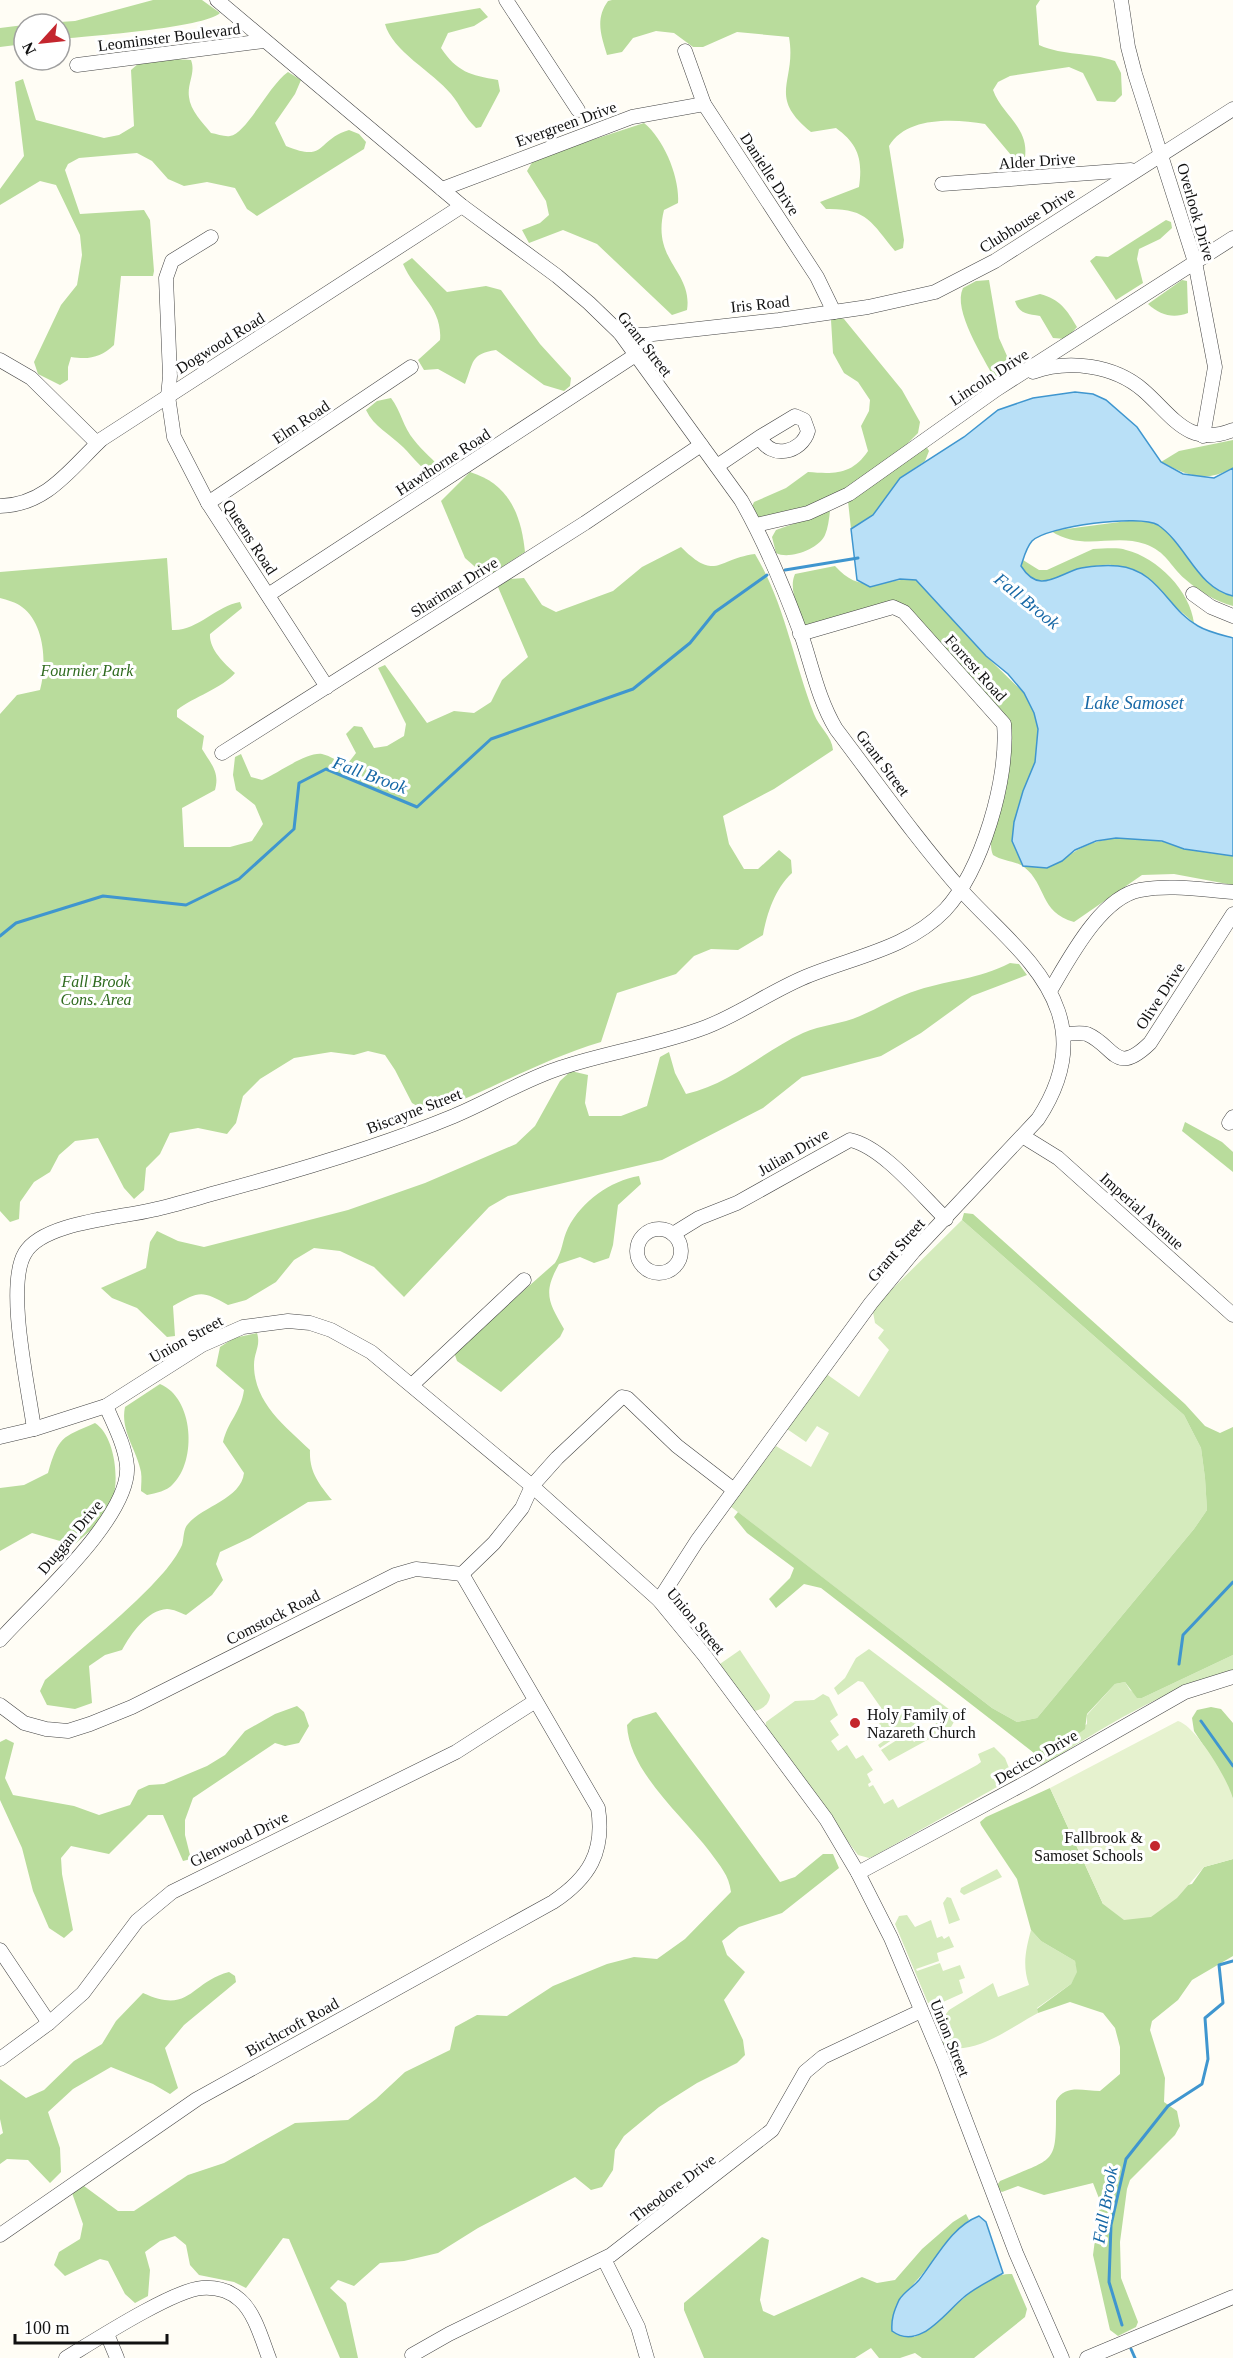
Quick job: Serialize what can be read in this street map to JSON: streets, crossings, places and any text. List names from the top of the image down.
{
  "streets": {
    "street": [
      "Leominster Boulevard",
      "Evergreen Drive",
      "Alder Drive",
      "Danielle Drive",
      "Overlook Drive",
      "Clubhouse Drive",
      "Iris Road",
      "Dogwood Road",
      "Grant Street",
      "Lincoln Drive",
      "Elm Road",
      "Hawthorne Road",
      "Queens Road",
      "Sharimar Drive",
      "Forrest Road",
      "Olive Drive",
      "Biscayne Street",
      "Julian Drive",
      "Imperial Avenue",
      "Union Street",
      "Duggan Drive",
      "Comstock Road",
      "Decicco Drive",
      "Glenwood Drive",
      "Birchcroft Road",
      "Theodore Drive"
    ]
  },
  "crossings": [
    ["Leominster Boulevard", "Grant Street"],
    ["Evergreen Drive", "Danielle Drive"],
    ["Evergreen Drive", "Grant Street"],
    ["Alder Drive", "Clubhouse Drive"],
    ["Danielle Drive", "Iris Road"],
    ["Overlook Drive", "Clubhouse Drive"],
    ["Overlook Drive", "Lincoln Drive"],
    ["Clubhouse Drive", "Iris Road"],
    ["Iris Road", "Grant Street"],
    ["Dogwood Road", "Grant Street"],
    ["Dogwood Road", "Queens Road"],
    ["Grant Street", "Lincoln Drive"],
    ["Grant Street", "Hawthorne Road"],
    ["Grant Street", "Sharimar Drive"],
    ["Grant Street", "Forrest Road"],
    ["Grant Street", "Olive Drive"],
    ["Grant Street", "Biscayne Street"],
    ["Grant Street", "Julian Drive"],
    ["Grant Street", "Imperial Avenue"],
    ["Grant Street", "Union Street"],
    ["Elm Road", "Queens Road"],
    ["Hawthorne Road", "Queens Road"],
    ["Queens Road", "Sharimar Drive"],
    ["Forrest Road", "Biscayne Street"],
    ["Biscayne Street", "Union Street"],
    ["Union Street", "Duggan Drive"],
    ["Union Street", "Decicco Drive"],
    ["Union Street", "Theodore Drive"],
    ["Glenwood Drive", "Birchcroft Road"]
  ],
  "water": ["Fall Brook", "Lake Samoset"],
  "parks": ["Fournier Park", "Fall Brook Cons. Area"],
  "places": ["Holy Family of Nazareth Church", "Fallbrook & Samoset Schools"],
  "scale_bar": "100 m",
  "north": "bottom left"
}
